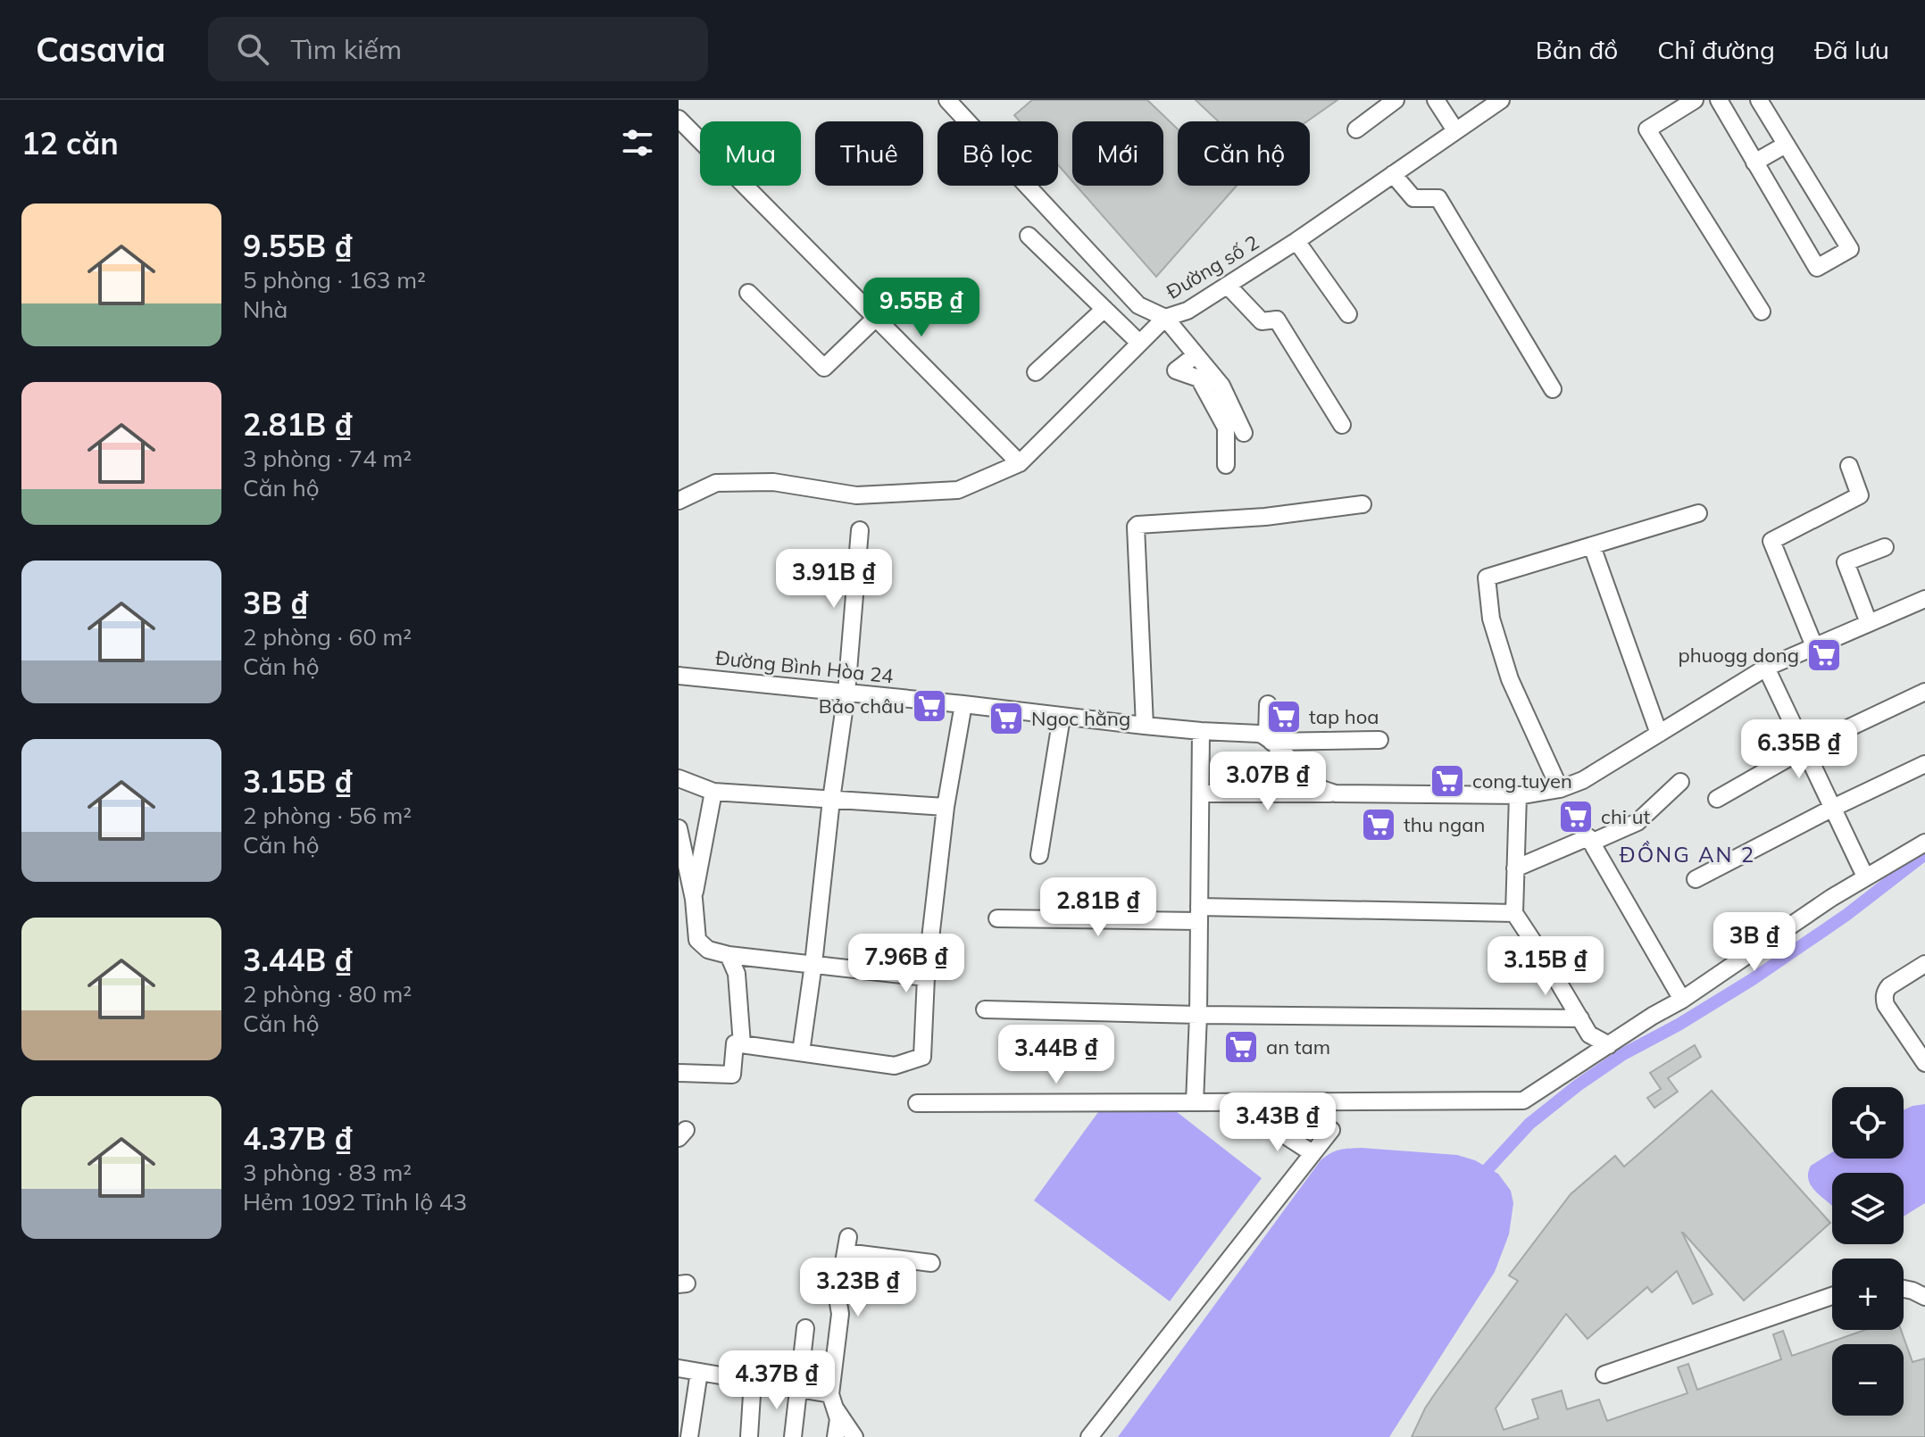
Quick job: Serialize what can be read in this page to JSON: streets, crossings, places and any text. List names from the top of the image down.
{
  "streets": {
    "street": ["Đường số 2", "Đường Bình Hòa 24"]
  },
  "districts": ["ĐỒNG AN 2"],
  "places": {
    "supermarket": [
      "phuogg dong",
      "Bảo châu",
      "tap hoa",
      "Ngoc hằng",
      "cong tuyen",
      "chi ut",
      "thu ngan",
      "an tam"
    ]
  },
  "page": {
    "header": "Casavia",
    "search": "Tìm kiếm",
    "nav": ["Bản đồ", "Chỉ đường", "Đã lưu"],
    "heading": "12 căn",
    "chip": [
      "Mua",
      "Thuê",
      "Bộ lọc",
      "Mới",
      "Căn hộ"
    ],
    "list": [
      {
        "name": "9.55B ₫",
        "note": "5 phòng · 163 m² · Nhà"
      },
      {
        "name": "2.81B ₫",
        "note": "3 phòng · 74 m² · Căn hộ"
      },
      {
        "name": "3B ₫",
        "note": "2 phòng · 60 m² · Căn hộ"
      },
      {
        "name": "3.15B ₫",
        "note": "2 phòng · 56 m² · Căn hộ"
      },
      {
        "name": "3.44B ₫",
        "note": "2 phòng · 80 m² · Căn hộ"
      },
      {
        "name": "4.37B ₫",
        "note": "3 phòng · 83 m² · Hẻm 1092 Tỉnh lộ 43"
      }
    ],
    "price": [
      "9.55B ₫",
      "3.91B ₫",
      "6.35B ₫",
      "3.07B ₫",
      "2.81B ₫",
      "3B ₫",
      "7.96B ₫",
      "3.15B ₫",
      "3.44B ₫",
      "3.43B ₫",
      "3.23B ₫",
      "4.37B ₫"
    ],
    "map_buttons": ["+", "−"]
  }
}
